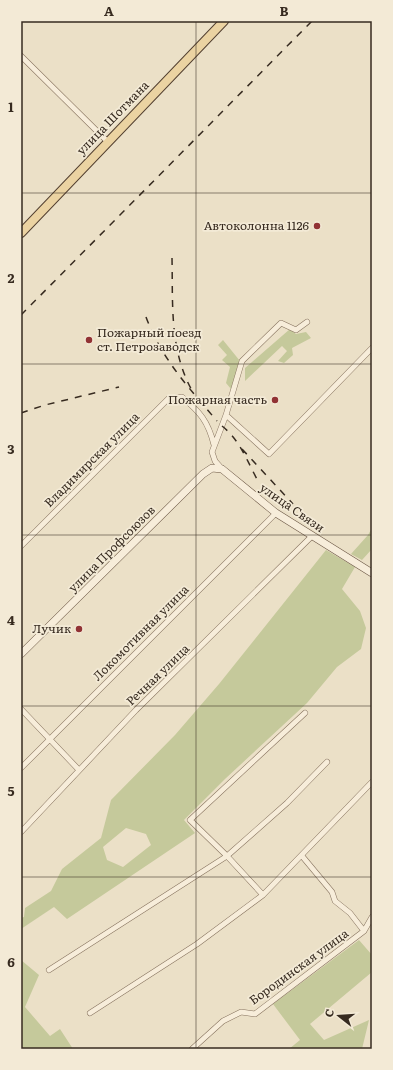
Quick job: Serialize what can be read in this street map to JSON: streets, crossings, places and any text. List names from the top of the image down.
{
  "streets": {
    "main road": ["улица Шотмана", "улица Связи", "улица Профсоюзов"],
    "street": [
      "Владимирская улица",
      "Локомотивная улица",
      "Речная улица",
      "Бородинская улица"
    ]
  },
  "crossings": [
    ["улица Связи", "улица Профсоюзов"],
    ["улица Связи", "Локомотивная улица"],
    ["улица Связи", "Речная улица"]
  ],
  "places": [
    "Автоколонна 1126",
    "Пожарный поезд ст. Петрозаводск",
    "Пожарная часть",
    "Лучик"
  ],
  "north": "left",
  "grid": {
    "columns": ["A", "B"],
    "rows": [
      "1",
      "2",
      "3",
      "4",
      "5",
      "6"
    ]
  }
}
